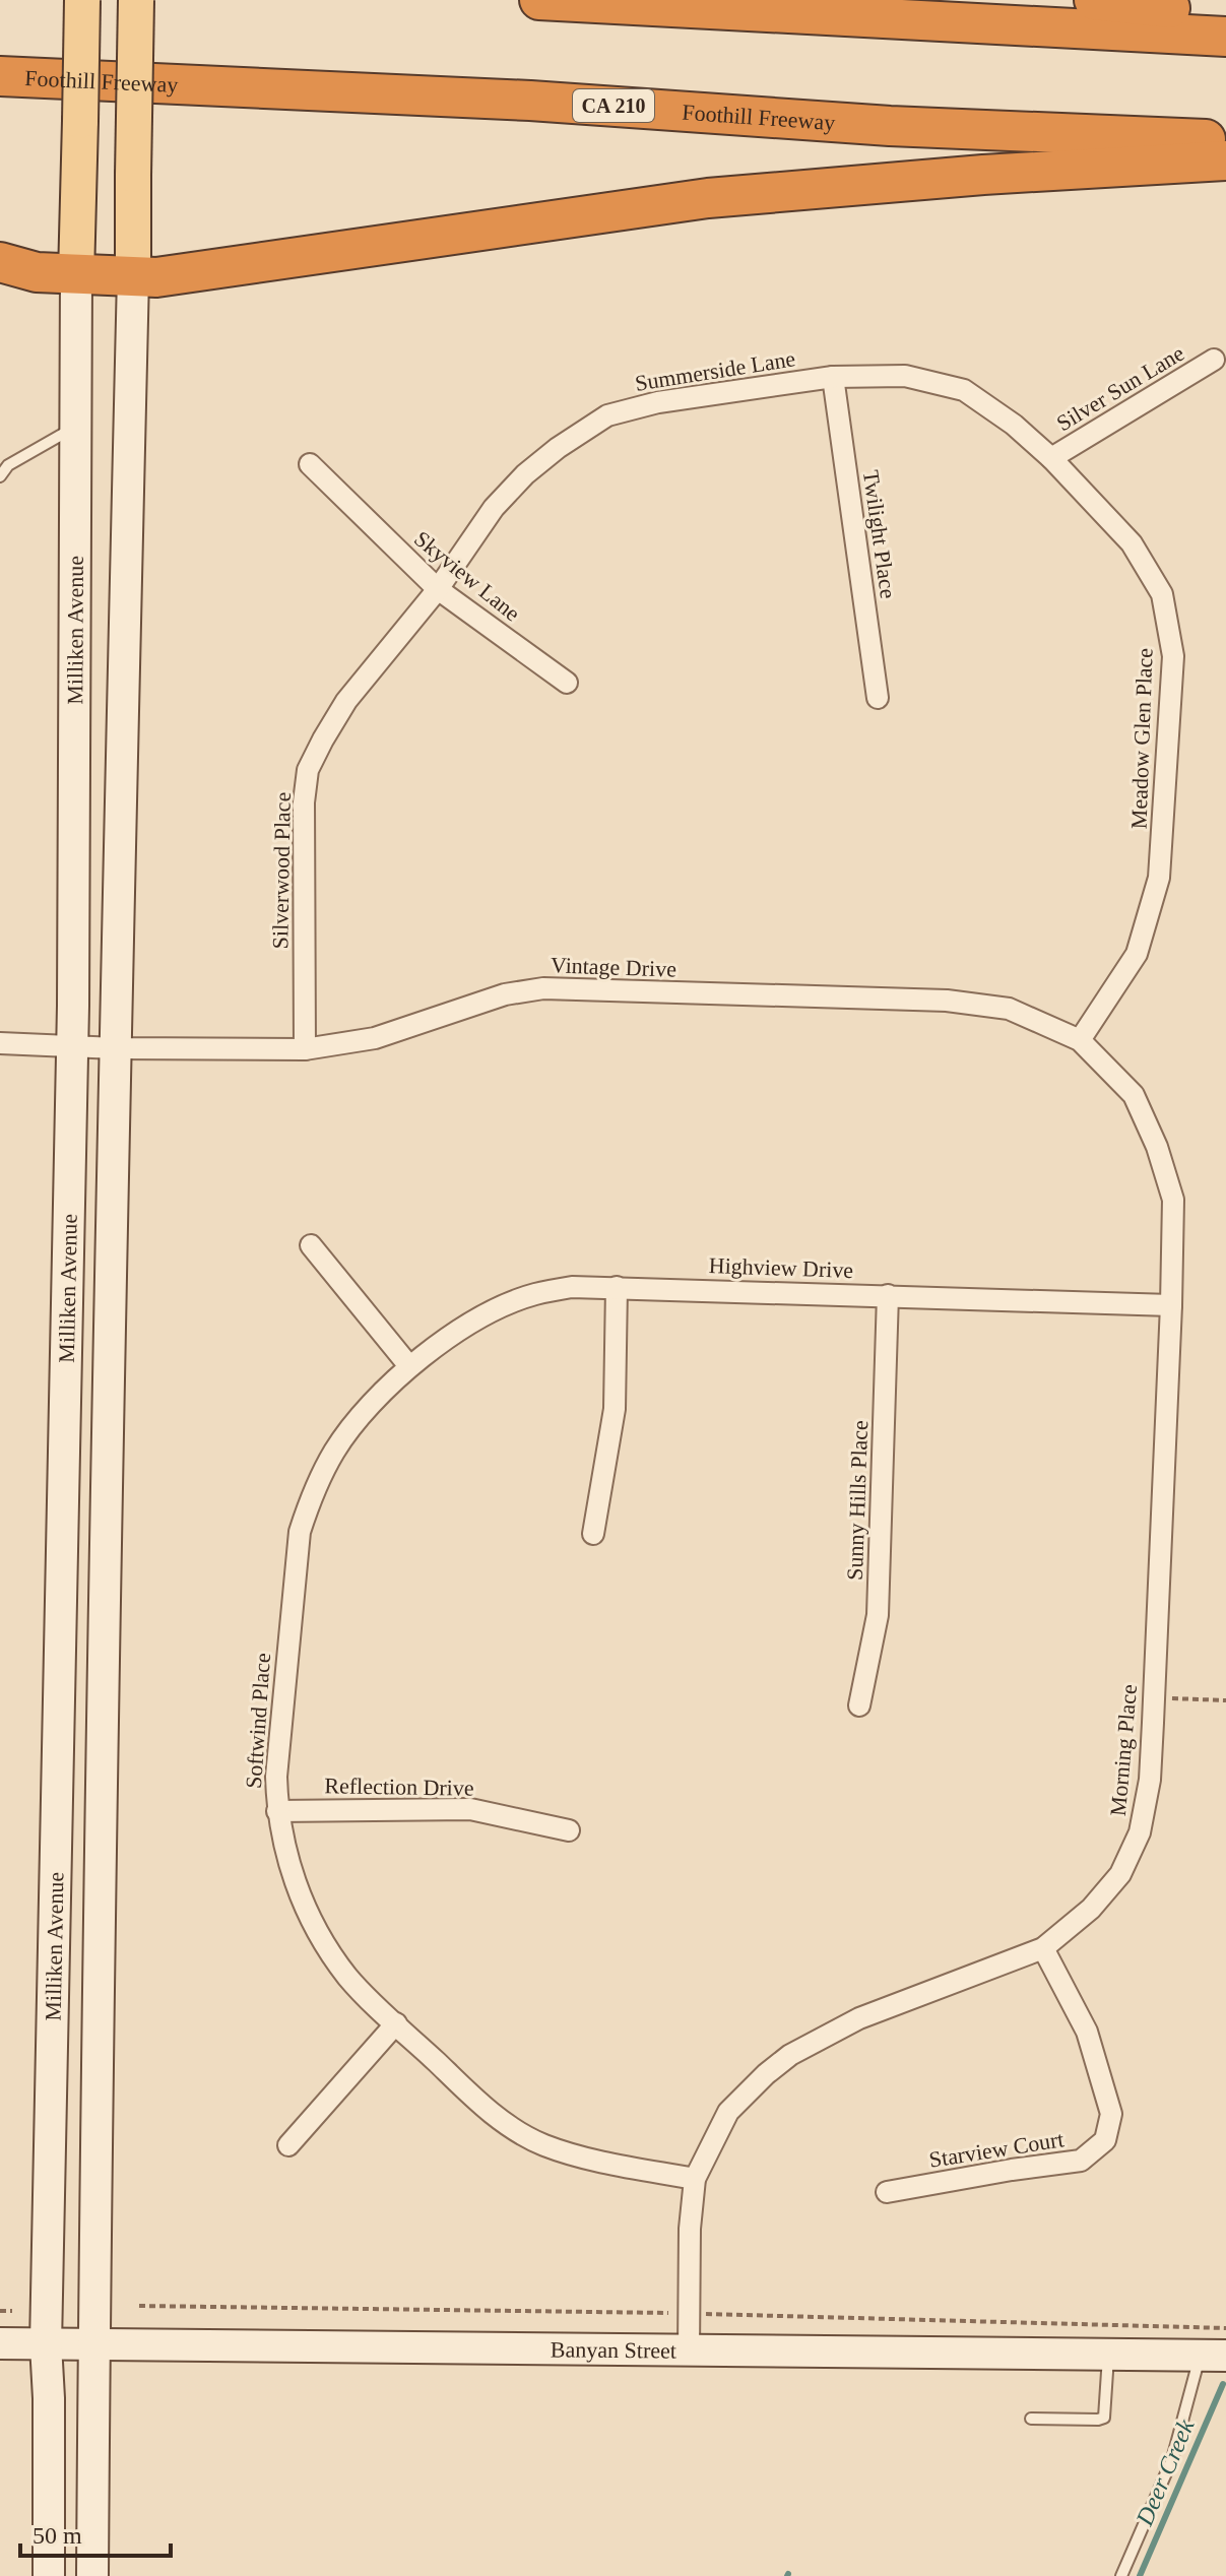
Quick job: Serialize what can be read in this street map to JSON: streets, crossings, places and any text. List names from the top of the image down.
{
  "streets": {
    "highway": ["Foothill Freeway", "CA 210"],
    "main road": ["Milliken Avenue", "Banyan Street"],
    "street": [
      "Summerside Lane",
      "Silver Sun Lane",
      "Twilight Place",
      "Skyview Lane",
      "Meadow Glen Place",
      "Silverwood Place",
      "Vintage Drive",
      "Highview Drive",
      "Sunny Hills Place",
      "Softwind Place",
      "Morning Place",
      "Reflection Drive",
      "Starview Court"
    ]
  },
  "crossings": [
    ["Summerside Lane", "Silver Sun Lane"],
    ["Summerside Lane", "Twilight Place"],
    ["Summerside Lane", "Skyview Lane"],
    ["Summerside Lane", "Meadow Glen Place"],
    ["Summerside Lane", "Silverwood Place"],
    ["Silver Sun Lane", "Meadow Glen Place"],
    ["Skyview Lane", "Silverwood Place"],
    ["Milliken Avenue", "Vintage Drive"],
    ["Milliken Avenue", "Banyan Street"],
    ["Meadow Glen Place", "Vintage Drive"],
    ["Meadow Glen Place", "Morning Place"],
    ["Silverwood Place", "Vintage Drive"],
    ["Vintage Drive", "Morning Place"],
    ["Highview Drive", "Sunny Hills Place"],
    ["Highview Drive", "Softwind Place"],
    ["Highview Drive", "Morning Place"],
    ["Softwind Place", "Morning Place"],
    ["Softwind Place", "Reflection Drive"],
    ["Morning Place", "Starview Court"],
    ["Morning Place", "Banyan Street"]
  ],
  "water": ["Deer Creek"],
  "scale_bar": "50 m"
}
